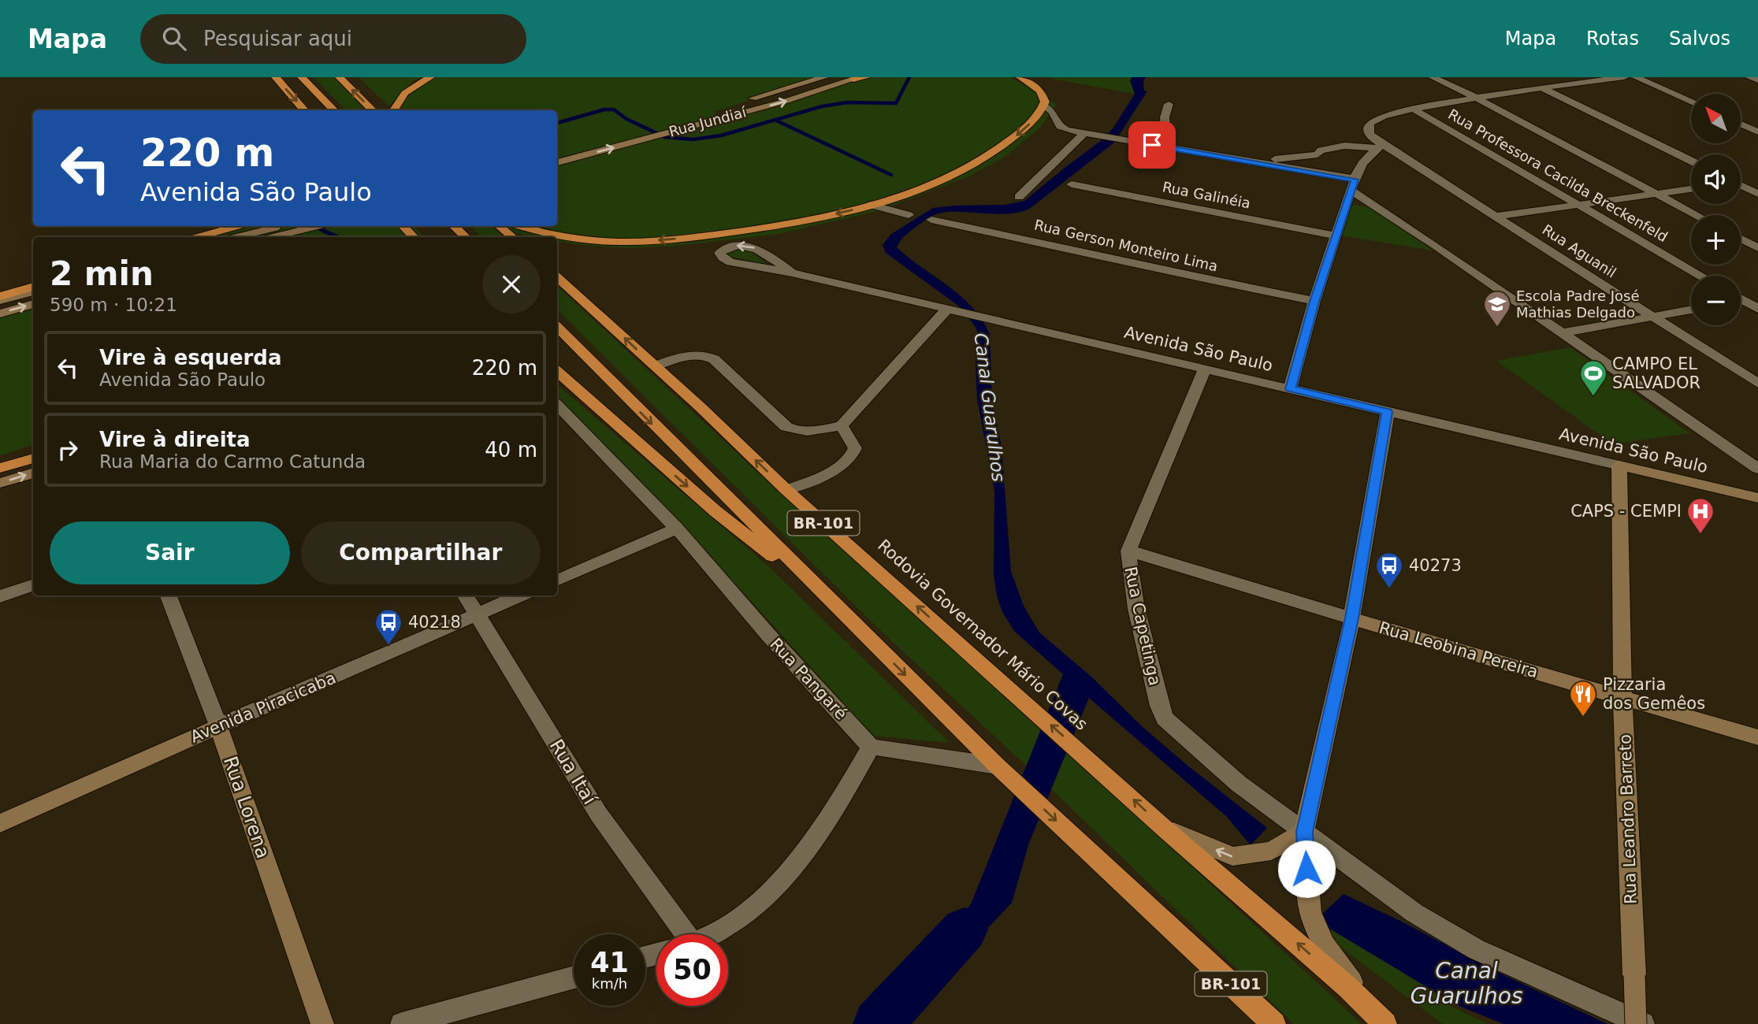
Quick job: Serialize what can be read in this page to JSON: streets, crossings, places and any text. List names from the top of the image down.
{
  "streets": {
    "highway": ["BR-101", "Rodovia Governador Mário Covas"],
    "main road": [
      "Rua Jundiaí",
      "Avenida São Paulo",
      "Rua Leobina Pereira",
      "Avenida Piracicaba",
      "Rua Lorena",
      "Rua Leandro Barreto"
    ],
    "street": [
      "Rua Professora Cacilda Breckenfeld",
      "Rua Galinéia",
      "Rua Gerson Monteiro Lima",
      "Rua Aguanil",
      "Rua Capetinga",
      "Rua Pangaré",
      "Rua Itaí"
    ]
  },
  "crossings": [
    ["Avenida São Paulo", "Rua Capetinga"],
    ["Avenida São Paulo", "Rua Leandro Barreto"],
    ["Rua Capetinga", "Rua Leobina Pereira"],
    ["Rua Leobina Pereira", "Rua Leandro Barreto"],
    ["Avenida Piracicaba", "Rua Itaí"],
    ["Avenida Piracicaba", "Rua Lorena"]
  ],
  "water": ["Canal Guarulhos"],
  "places": {
    "school or university": ["Escola Padre José Mathias Delgado"],
    "sports": ["CAMPO EL SALVADOR"],
    "hospital": ["CAPS - CEMPI"],
    "bus stop": ["40273", "40218"],
    "restaurant": ["Pizzaria dos Gemêos"]
  },
  "north": "top left",
  "page": {
    "header": "Mapa",
    "search": "Pesquisar aqui",
    "nav": ["Mapa", "Rotas", "Salvos"],
    "map_buttons": ["+", "−"],
    "turn": ["220 m", "Avenida São Paulo"],
    "heading": ["2 min", "590 m · 10:21"],
    "list": [
      {
        "name": "Vire à esquerda",
        "note": "Avenida São Paulo",
        "value": "220 m"
      },
      {
        "name": "Vire à direita",
        "note": "Rua Maria do Carmo Catunda",
        "value": "40 m"
      }
    ],
    "buttons": ["Sair", "Compartilhar"],
    "speed": "41 km/h",
    "limit": "50"
  }
}
